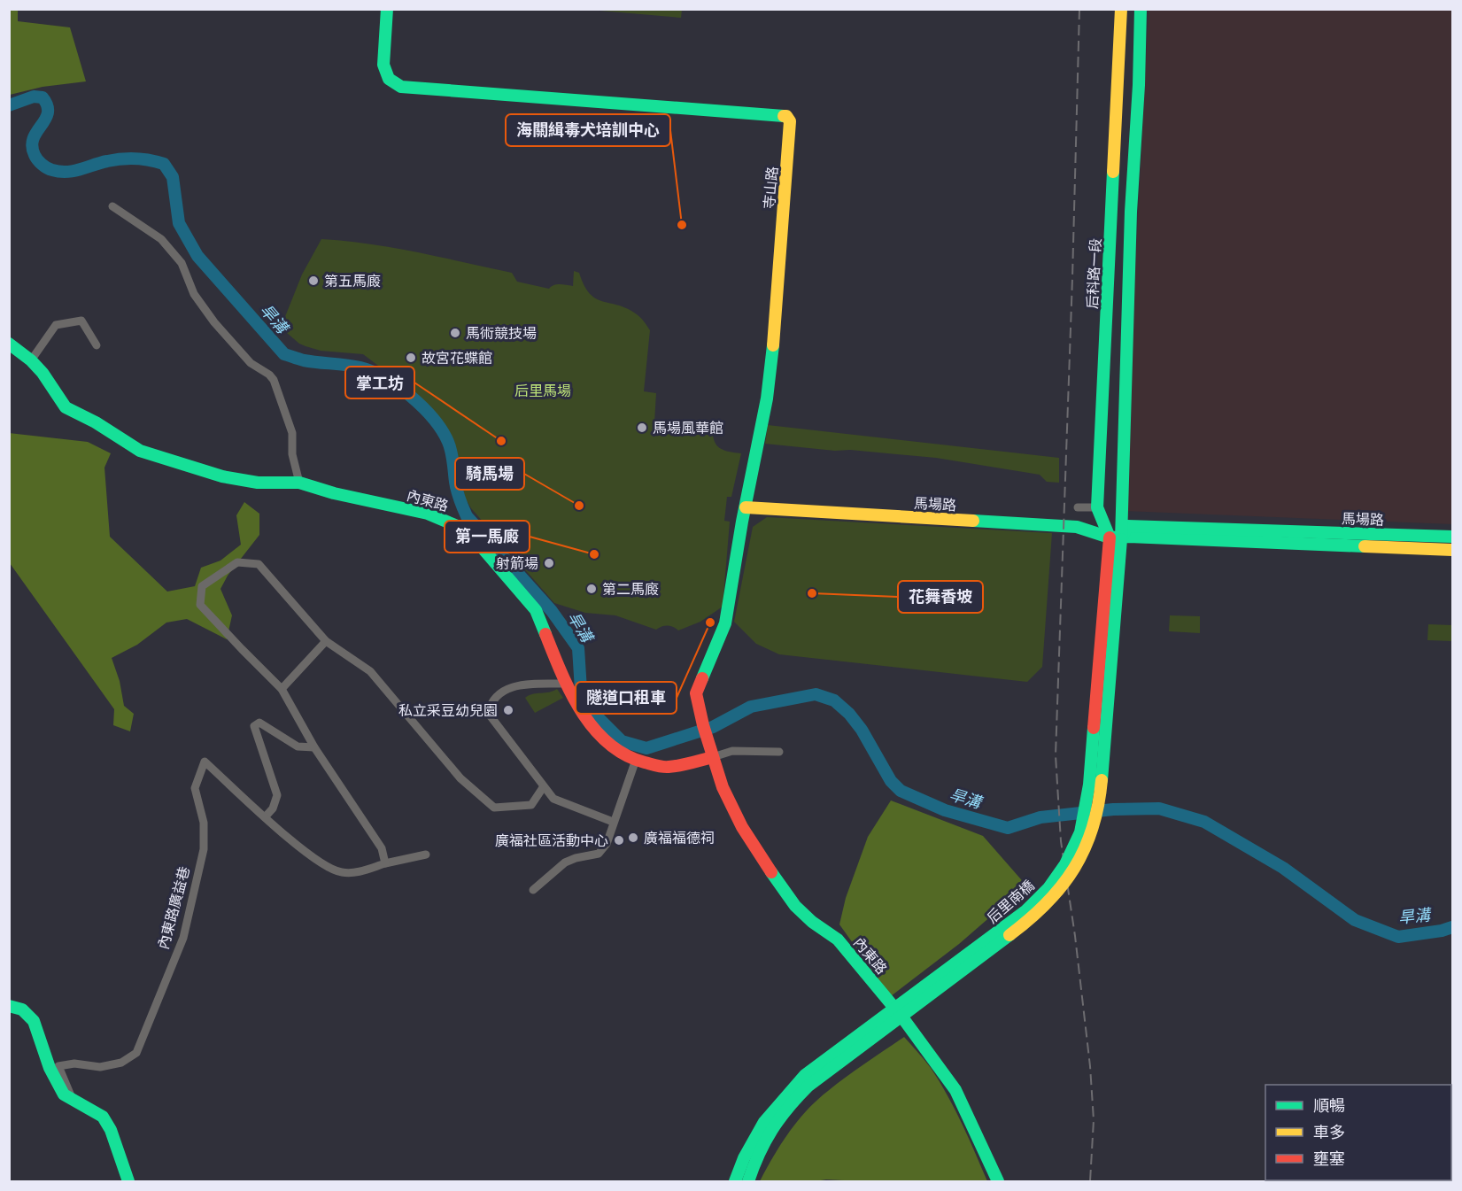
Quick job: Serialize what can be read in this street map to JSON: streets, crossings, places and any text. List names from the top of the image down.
{
  "streets": {
    "street": [
      "寺山路",
      "后科路一段",
      "內東路",
      "馬場路",
      "后里南橋",
      "內東路廣益巷"
    ]
  },
  "crossings": [
    ["寺山路", "內東路"],
    ["寺山路", "馬場路"],
    ["后科路一段", "馬場路"],
    ["后科路一段", "后里南橋"],
    ["馬場路", "后里南橋"]
  ],
  "water": ["旱溝"],
  "parks": ["后里馬場"],
  "places": [
    "海關緝毒犬培訓中心",
    "第五馬廄",
    "馬術競技場",
    "故宮花蝶館",
    "馬場風華館",
    "掌工坊",
    "騎馬場",
    "第一馬廄",
    "射箭場",
    "第二馬廄",
    "花舞香坡",
    "隧道口租車",
    "私立采豆幼兒園",
    "廣福福德祠",
    "廣福社區活動中心"
  ],
  "legend": ["順暢", "車多", "壅塞"]
}
